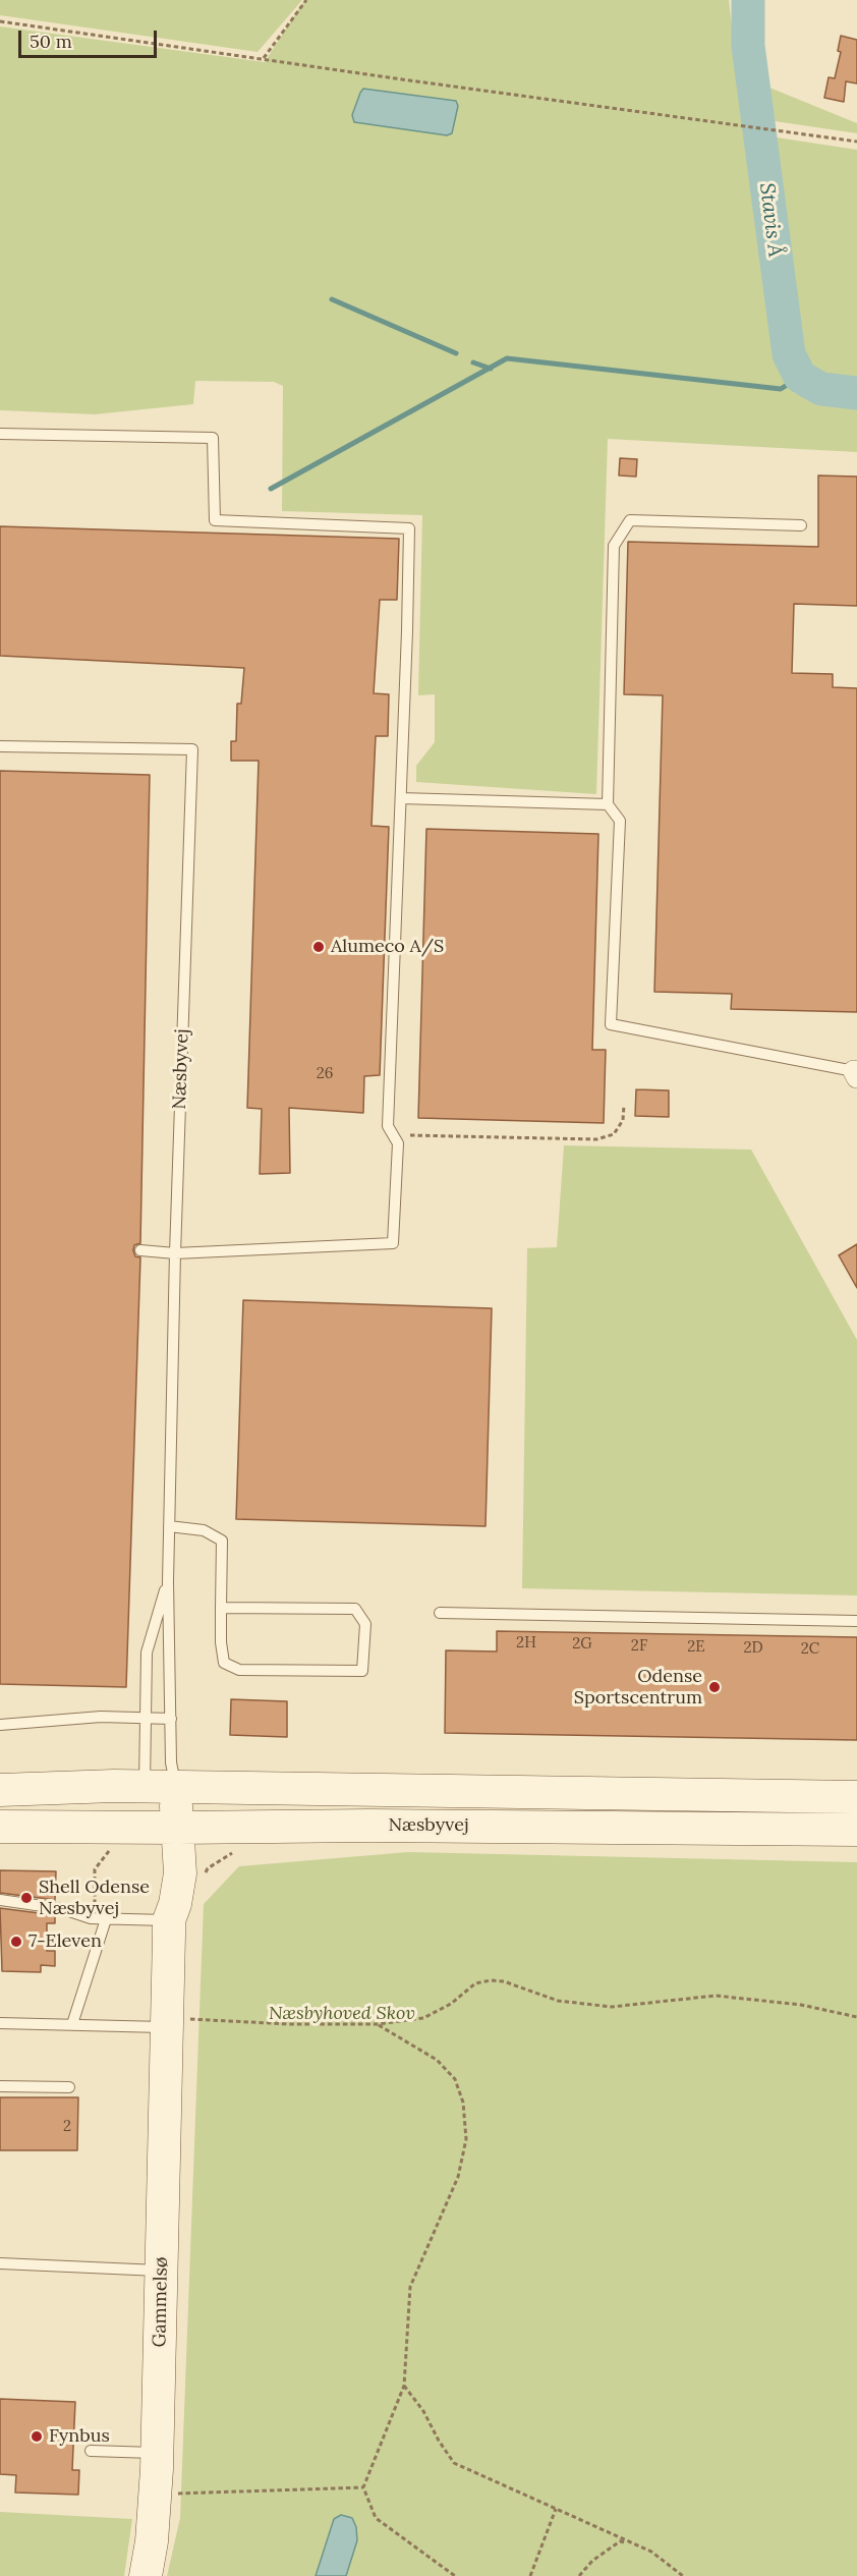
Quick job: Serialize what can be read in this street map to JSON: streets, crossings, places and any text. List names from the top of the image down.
{
  "streets": {
    "street": ["Næsbyvej", "Gammelsø"]
  },
  "crossings": [
    ["Næsbyvej", "Gammelsø"]
  ],
  "water": ["Stavis Å"],
  "parks": ["Næsbyhoved Skov"],
  "places": [
    "Alumeco A/S",
    "Odense Sportscentrum",
    "Shell Odense Næsbyvej",
    "7-Eleven",
    "Fynbus"
  ],
  "house_numbers": [
    "26",
    "2H",
    "2G",
    "2F",
    "2E",
    "2D",
    "2C",
    "2"
  ],
  "scale_bar": "50 m"
}
